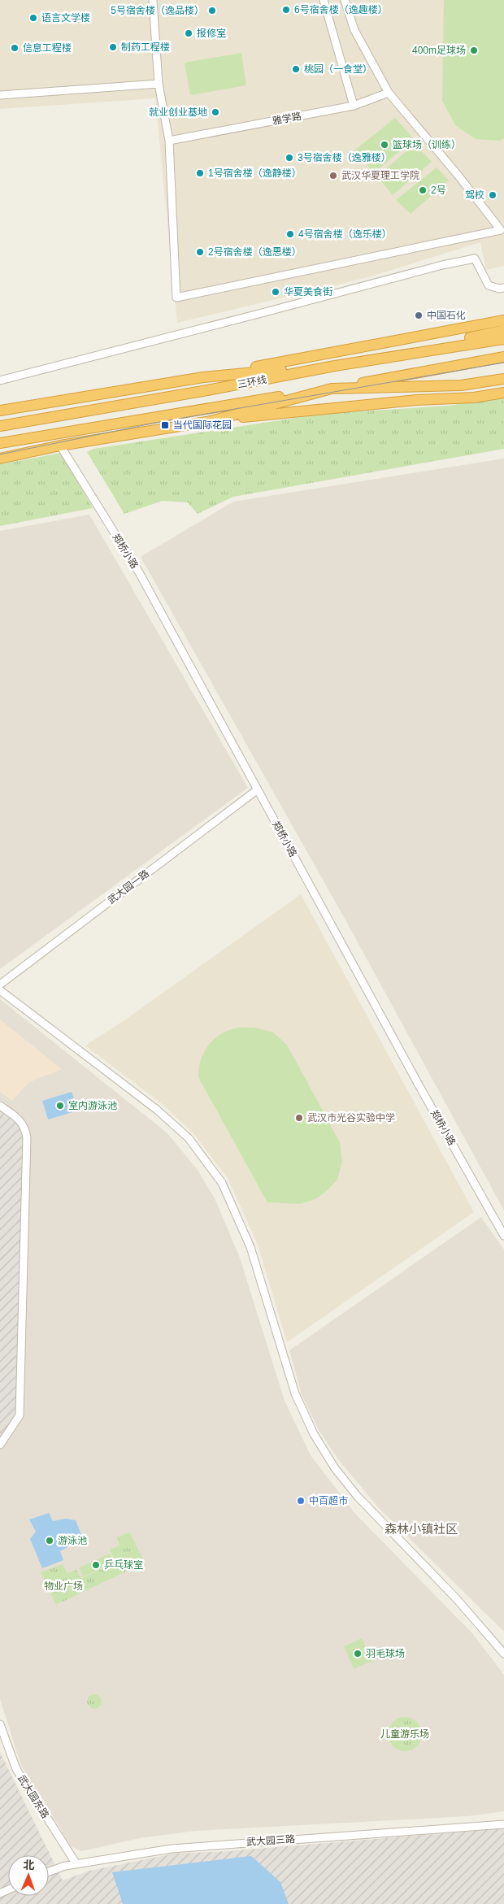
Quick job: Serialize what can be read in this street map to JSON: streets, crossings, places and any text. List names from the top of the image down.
{
  "streets": {
    "highway": ["三环线"],
    "street": [
      "雅学路",
      "郑桥小路",
      "武大园一路",
      "武大园东路",
      "武大园三路"
    ]
  },
  "crossings": [
    ["郑桥小路", "武大园一路"],
    ["武大园东路", "武大园三路"]
  ],
  "districts": ["森林小镇社区"],
  "parks": ["物业广场", "儿童游乐场"],
  "places": {
    "other": [
      "6号宿舍楼（逸趣楼）",
      "5号宿舍楼（逸品楼）",
      "语言文学楼",
      "报修室",
      "制药工程楼",
      "信息工程楼",
      "400m足球场",
      "桃园（一食堂）",
      "就业创业基地",
      "篮球场（训练）",
      "3号宿舍楼（逸雅楼）",
      "1号宿舍楼（逸静楼）",
      "武汉华夏理工学院",
      "2号",
      "驾校",
      "4号宿舍楼（逸乐楼）",
      "2号宿舍楼（逸思楼）",
      "华夏美食街",
      "中国石化",
      "室内游泳池",
      "武汉市光谷实验中学",
      "中百超市",
      "游泳池",
      "乒乓球室",
      "羽毛球场"
    ],
    "transit": ["当代国际花园"]
  },
  "north": "top"
}
